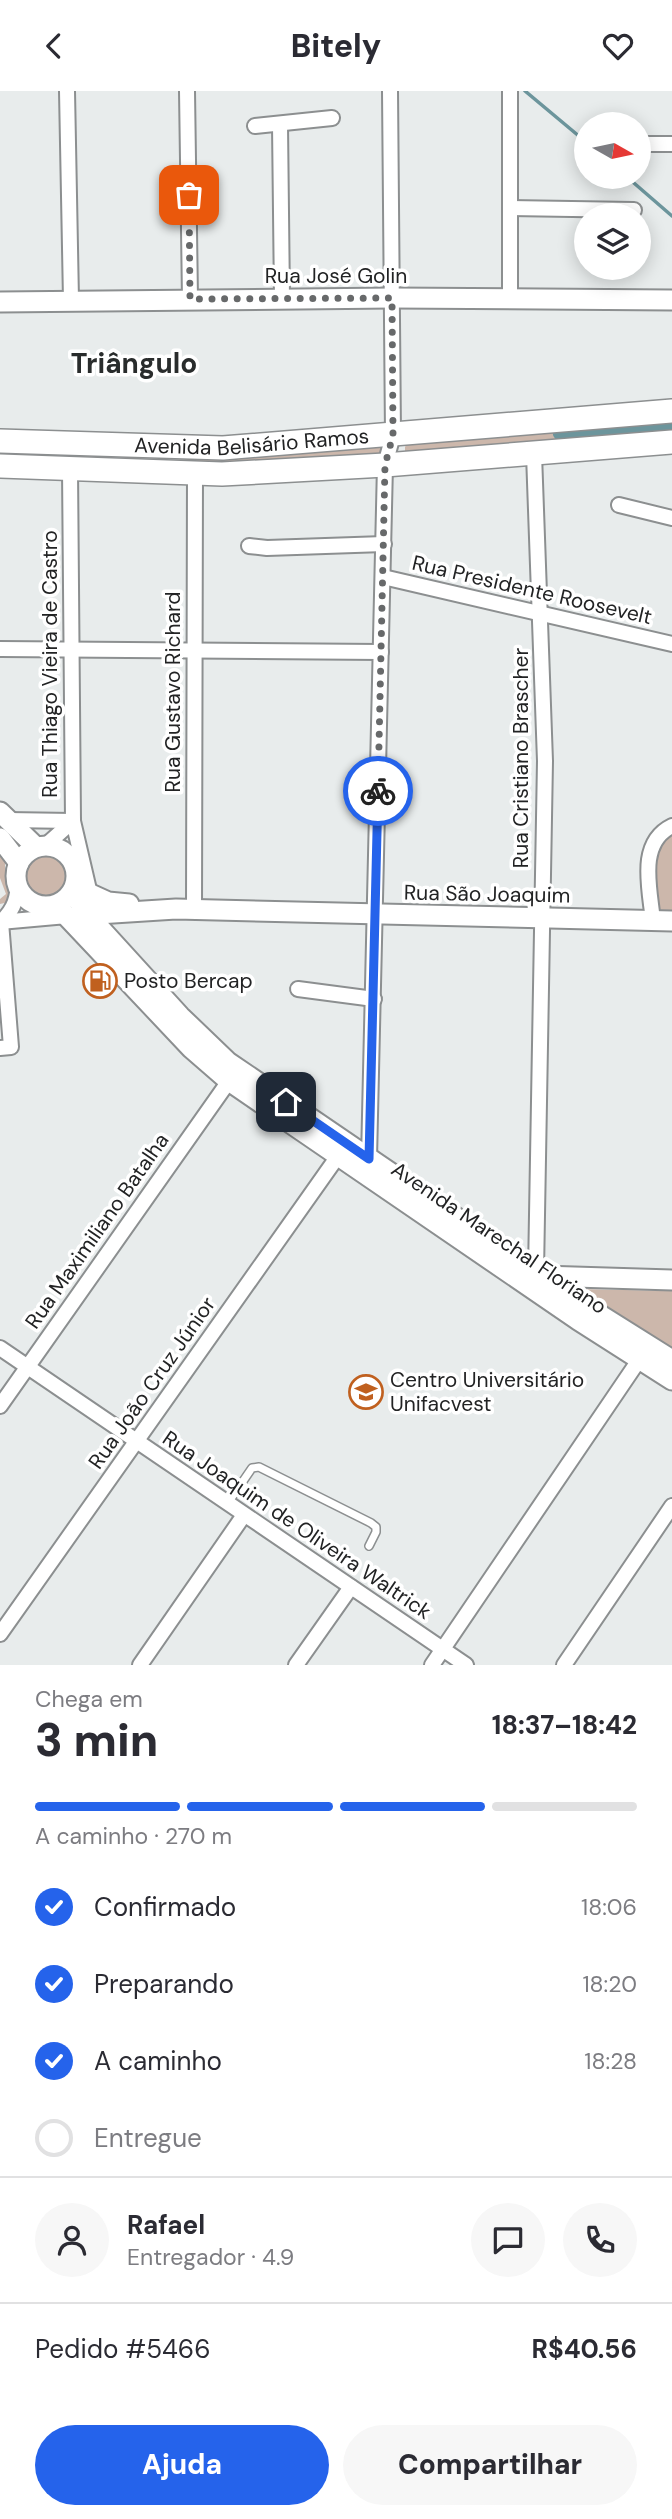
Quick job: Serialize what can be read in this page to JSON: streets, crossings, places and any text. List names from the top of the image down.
{
  "streets": {
    "main road": [
      "Rua José Golin",
      "Avenida Belisário Ramos",
      "Rua São Joaquim",
      "Avenida Marechal Floriano"
    ],
    "street": [
      "Rua Presidente Roosevelt",
      "Rua Thiago Vieira de Castro",
      "Rua Gustavo Richard",
      "Rua Cristiano Brascher",
      "Rua Maximiliano Batalha",
      "Rua João Cruz Júnior",
      "Rua Joaquim de Oliveira Waltrick"
    ]
  },
  "crossings": [
    ["Avenida Belisário Ramos", "Rua Thiago Vieira de Castro"],
    ["Avenida Belisário Ramos", "Rua Gustavo Richard"],
    ["Avenida Belisário Ramos", "Rua Cristiano Brascher"],
    ["Rua Presidente Roosevelt", "Rua Cristiano Brascher"],
    ["Rua Thiago Vieira de Castro", "Rua São Joaquim"],
    ["Rua Thiago Vieira de Castro", "Avenida Marechal Floriano"],
    ["Rua Gustavo Richard", "Rua São Joaquim"],
    ["Rua Cristiano Brascher", "Rua São Joaquim"],
    ["Rua Cristiano Brascher", "Avenida Marechal Floriano"],
    ["Rua São Joaquim", "Avenida Marechal Floriano"],
    ["Rua Maximiliano Batalha", "Avenida Marechal Floriano"],
    ["Rua Maximiliano Batalha", "Rua Joaquim de Oliveira Waltrick"],
    ["Avenida Marechal Floriano", "Rua João Cruz Júnior"],
    ["Rua João Cruz Júnior", "Rua Joaquim de Oliveira Waltrick"]
  ],
  "districts": ["Triângulo"],
  "places": {
    "fuel station": ["Posto Bercap"],
    "school or university": ["Centro Universitário Unifacvest"]
  },
  "north": "right",
  "page": {
    "header": "Bitely",
    "heading": ["3 min", "Chega em", "18:37–18:42"],
    "panel": [
      "Rafael",
      "Entregador · 4.9",
      "Pedido #5466",
      "R$40.56"
    ],
    "bar": "A caminho · 270 m",
    "list": [
      ["Confirmado", "18:06"],
      ["Preparando", "18:20"],
      ["A caminho", "18:28"],
      "Entregue"
    ],
    "buttons": ["Ajuda", "Compartilhar"]
  }
}
